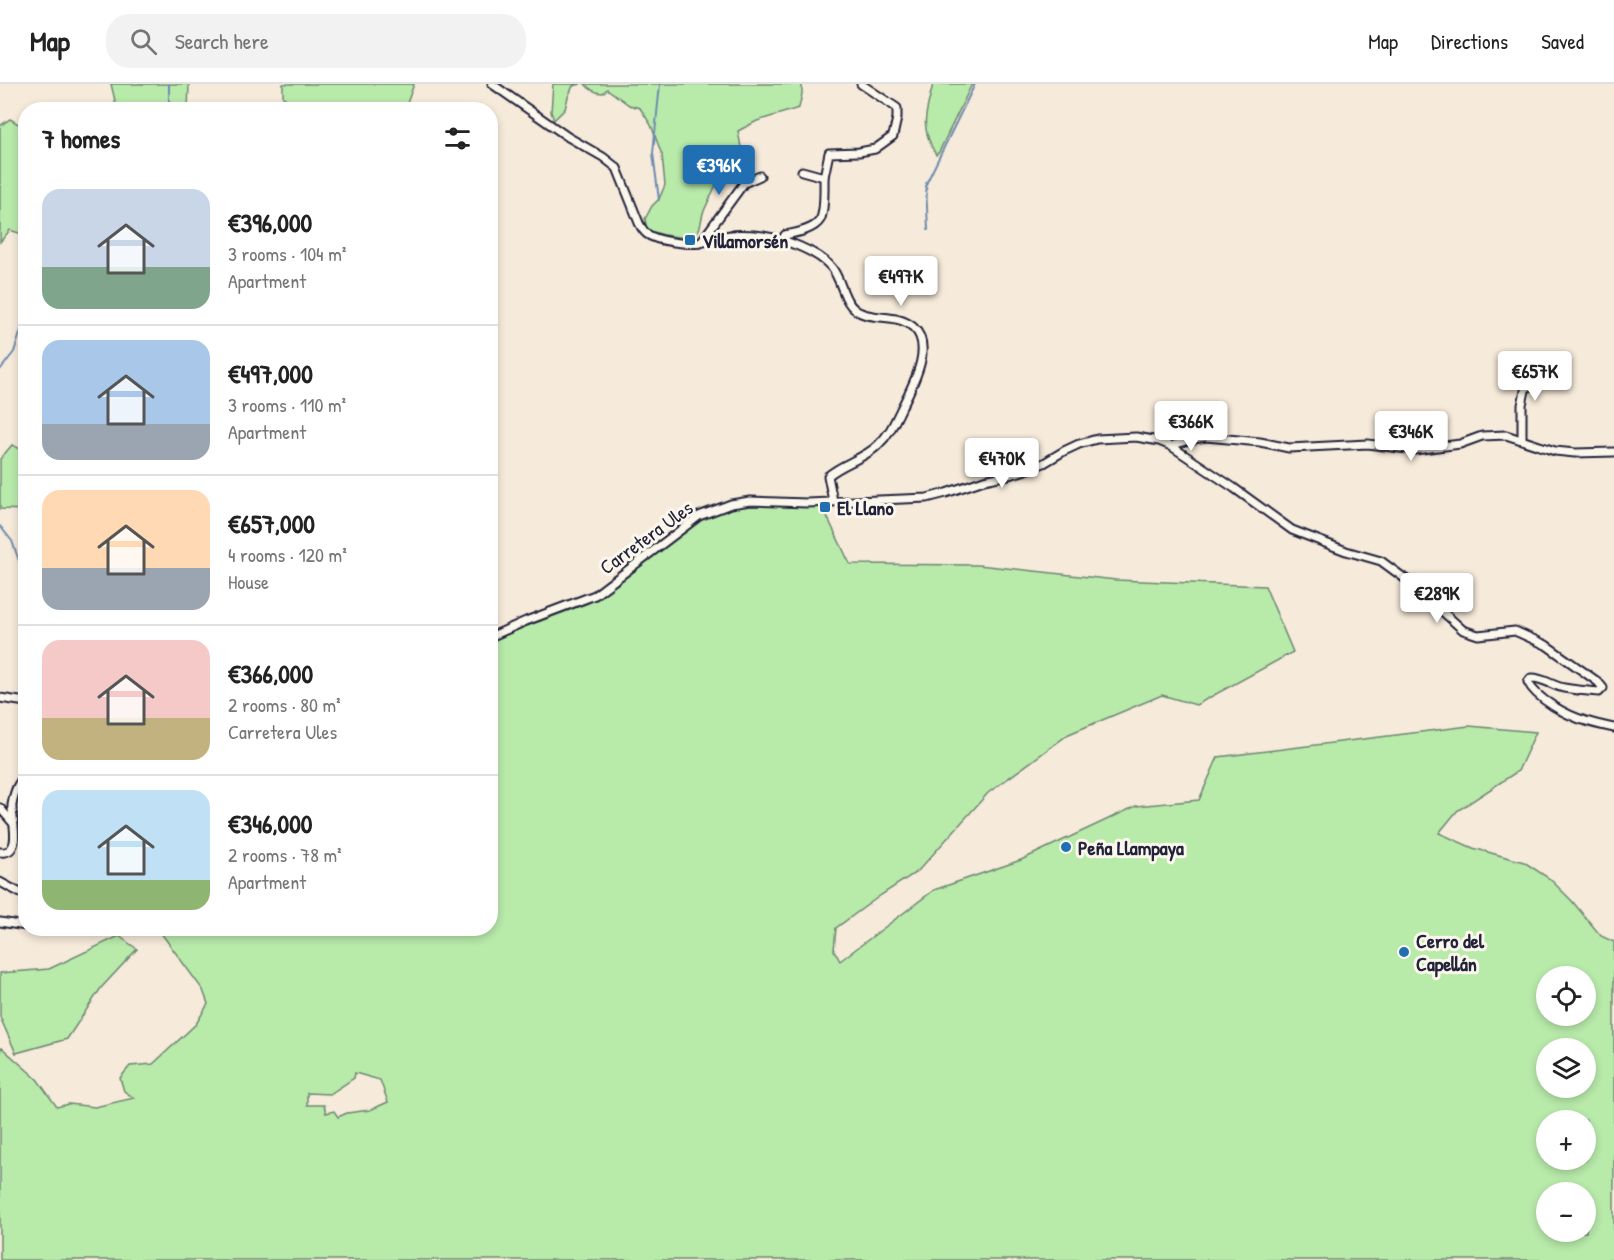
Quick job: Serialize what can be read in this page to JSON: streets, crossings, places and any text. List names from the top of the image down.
{
  "streets": {
    "street": ["Carretera Ules"]
  },
  "places": {
    "transit": ["Villamorsén", "El Llano"],
    "other": ["Peña Llampaya", "Cerro del Capellán"]
  },
  "page": {
    "header": "Map",
    "search": "Search here",
    "nav": ["Map", "Directions", "Saved"],
    "heading": "7 homes",
    "price": [
      "€396K",
      "€497K",
      "€657K",
      "€366K",
      "€346K",
      "€470K",
      "€289K"
    ],
    "list": [
      {
        "name": "€396,000",
        "note": "3 rooms · 104 m² · Apartment"
      },
      {
        "name": "€497,000",
        "note": "3 rooms · 110 m² · Apartment"
      },
      {
        "name": "€657,000",
        "note": "4 rooms · 120 m² · House"
      },
      {
        "name": "€366,000",
        "note": "2 rooms · 80 m² · Carretera Ules"
      },
      {
        "name": "€346,000",
        "note": "2 rooms · 78 m² · Apartment"
      }
    ],
    "map_buttons": ["+", "−"]
  }
}
